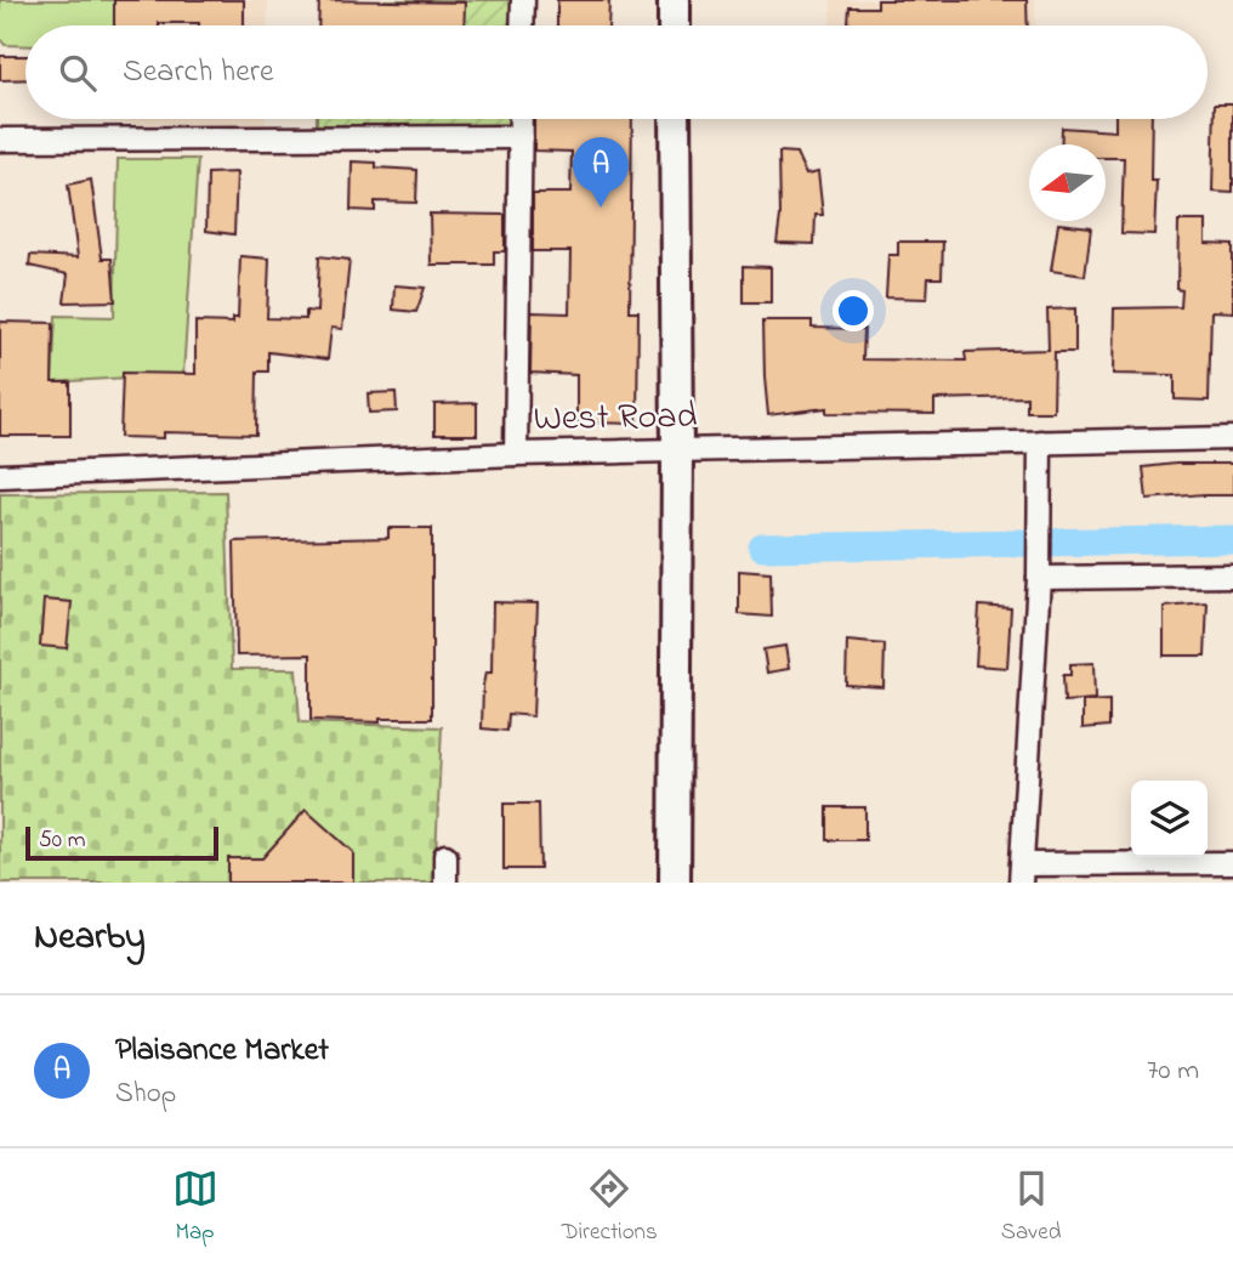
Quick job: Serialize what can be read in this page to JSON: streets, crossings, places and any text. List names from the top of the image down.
{
  "streets": {
    "street": ["West Road"]
  },
  "scale_bar": "50 m",
  "north": "left",
  "page": {
    "search": "Search here",
    "pins": "A",
    "scale": "50 m",
    "heading": "Nearby",
    "list": [
      {
        "mark": "A",
        "name": "Plaisance Market",
        "note": "Shop",
        "value": "70 m"
      }
    ],
    "nav": ["Map", "Directions", "Saved"]
  }
}
